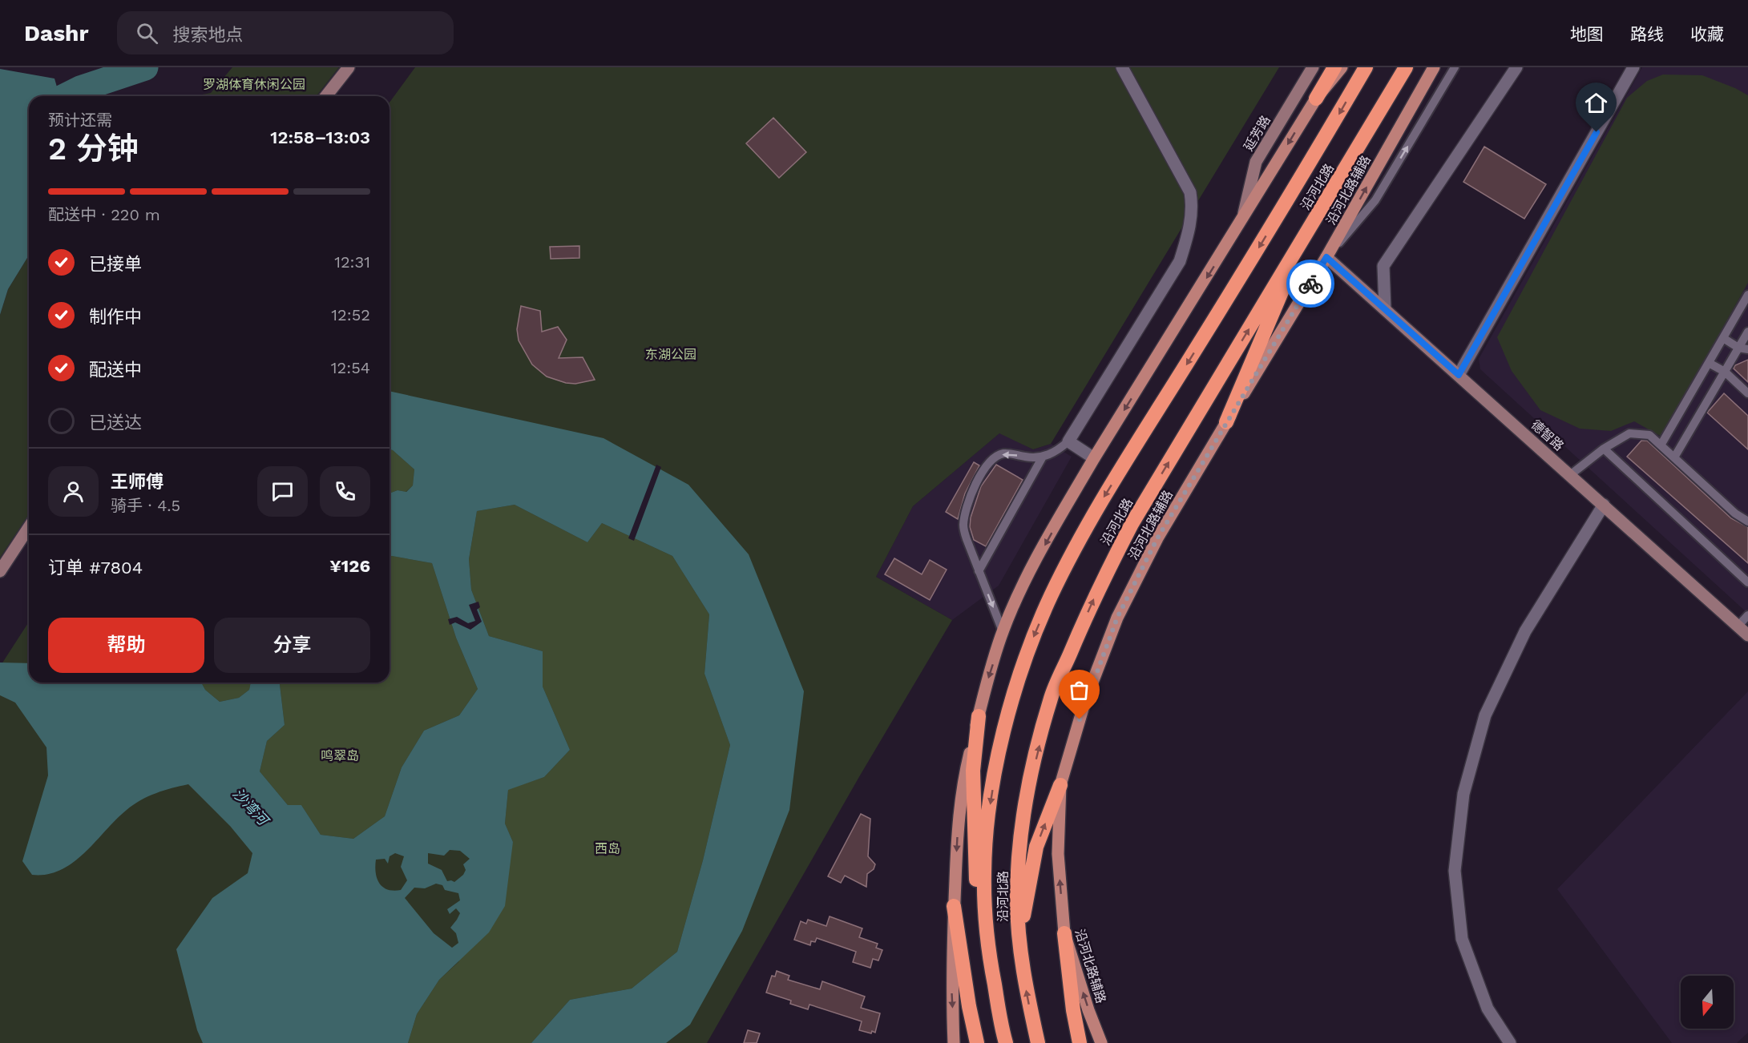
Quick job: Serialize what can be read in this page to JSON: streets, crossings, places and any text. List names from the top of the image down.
{
  "streets": {
    "highway": ["沿河北路"],
    "main road": ["沿河北路辅路"],
    "street": ["延芳路", "德智路"]
  },
  "crossings": [
    ["沿河北路辅路", "德智路"]
  ],
  "water": ["沙湾河"],
  "parks": [
    "罗湖体育休闲公园",
    "东湖公园",
    "鸣翠岛",
    "西岛"
  ],
  "north": "bottom",
  "page": {
    "header": "Dashr",
    "search": "搜索地点",
    "nav": ["地图", "路线", "收藏"],
    "heading": ["2 分钟", "预计还需", "12:58–13:03"],
    "panel": [
      "王师傅",
      "骑手 · 4.5",
      "订单 #7804",
      "¥126"
    ],
    "bar": "配送中 · 220 m",
    "list": [
      ["已接单", "12:31"],
      ["制作中", "12:52"],
      ["配送中", "12:54"],
      "已送达"
    ],
    "buttons": ["帮助", "分享"]
  }
}
